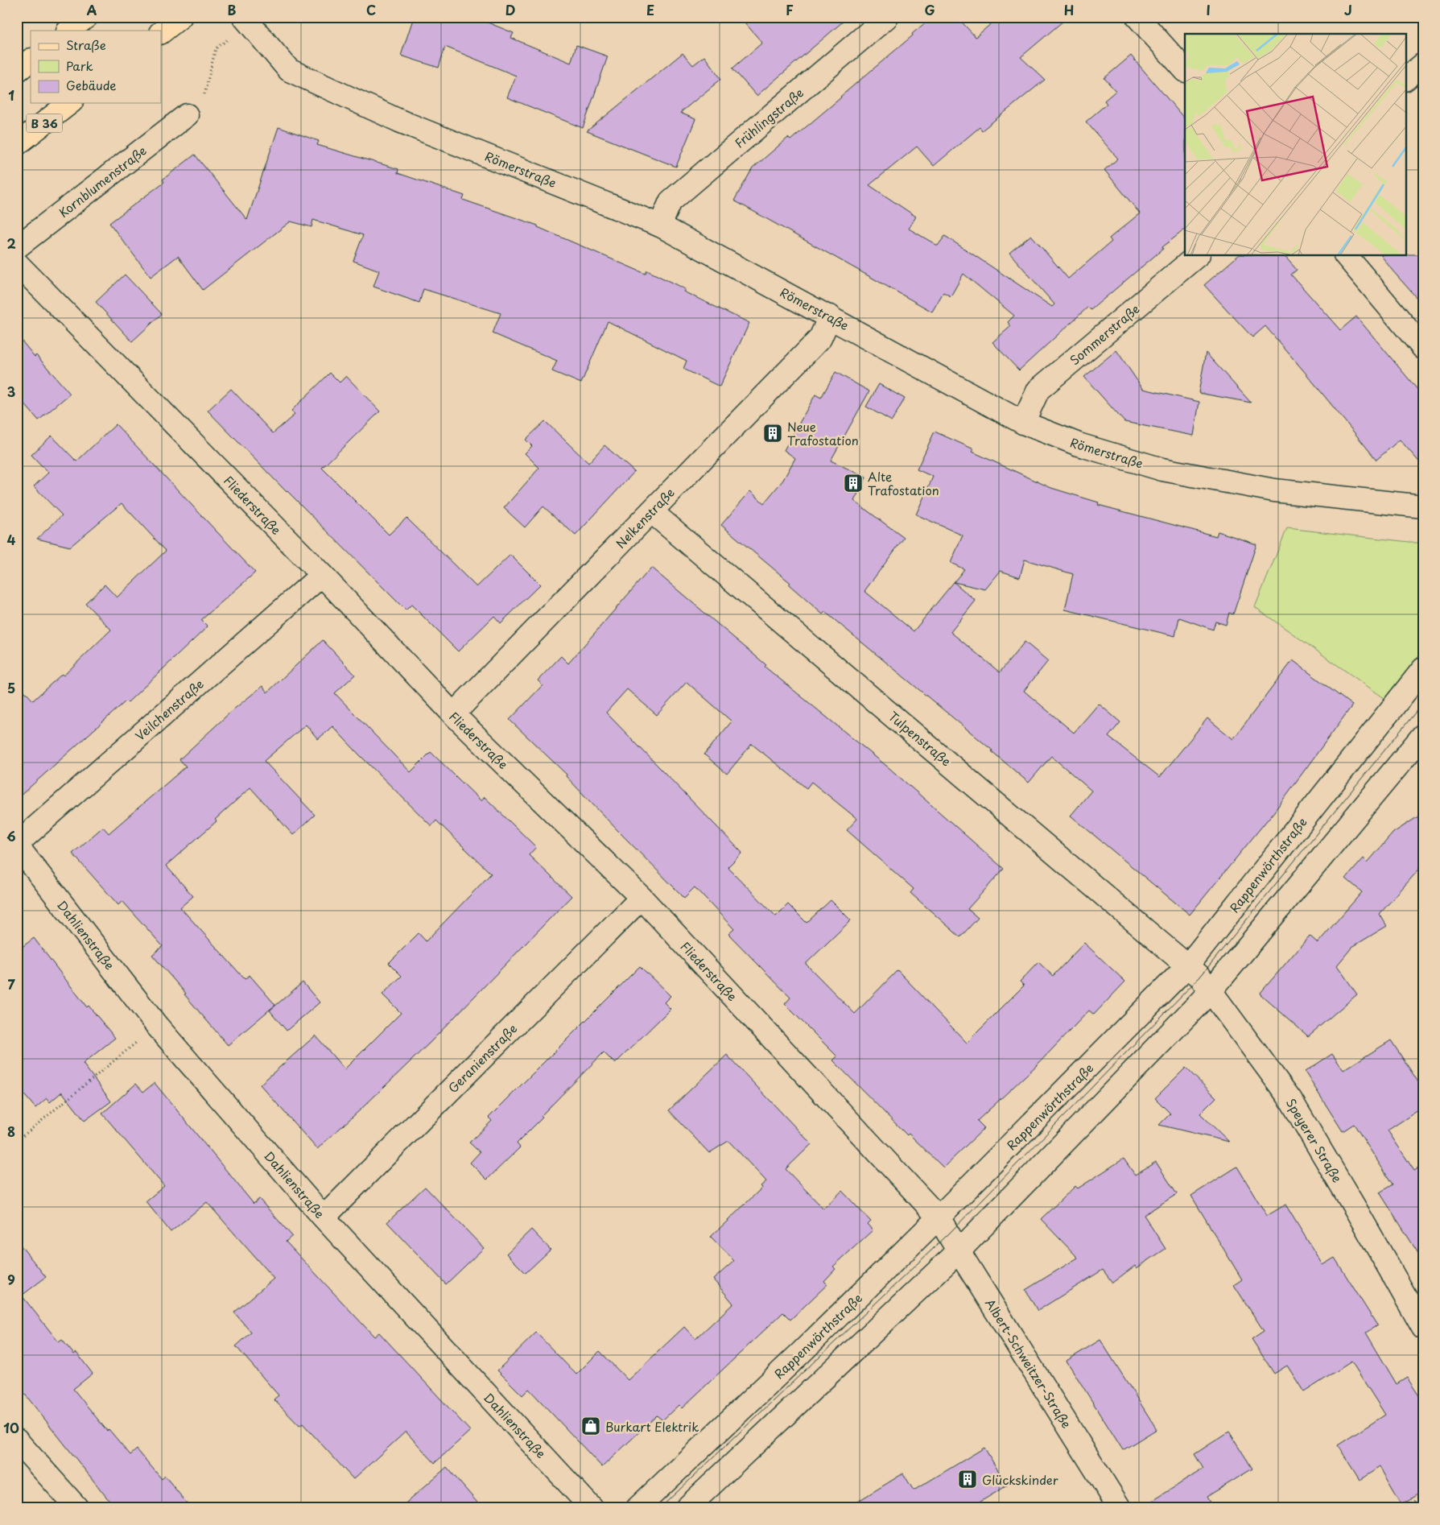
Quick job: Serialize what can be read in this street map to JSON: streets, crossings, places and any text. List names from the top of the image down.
{
  "streets": {
    "main road": ["B 36"],
    "street": [
      "Frühlingstraße",
      "Römerstraße",
      "Kornblumenstraße",
      "Sommerstraße",
      "Fliederstraße",
      "Nelkenstraße",
      "Veilchenstraße",
      "Tulpenstraße",
      "Rappenwörthstraße",
      "Dahlienstraße",
      "Geranienstraße",
      "Speyerer Straße",
      "Albert-Schweitzer-Straße"
    ]
  },
  "crossings": [
    ["Frühlingstraße", "Römerstraße"],
    ["Römerstraße", "Sommerstraße"],
    ["Römerstraße", "Nelkenstraße"],
    ["Fliederstraße", "Nelkenstraße"],
    ["Fliederstraße", "Veilchenstraße"],
    ["Fliederstraße", "Rappenwörthstraße"],
    ["Fliederstraße", "Geranienstraße"],
    ["Fliederstraße", "Albert-Schweitzer-Straße"],
    ["Nelkenstraße", "Tulpenstraße"],
    ["Veilchenstraße", "Dahlienstraße"],
    ["Tulpenstraße", "Rappenwörthstraße"],
    ["Tulpenstraße", "Speyerer Straße"],
    ["Rappenwörthstraße", "Speyerer Straße"],
    ["Rappenwörthstraße", "Albert-Schweitzer-Straße"],
    ["Dahlienstraße", "Geranienstraße"]
  ],
  "places": {
    "building": ["Neue Trafostation", "Alte Trafostation", "Glückskinder"],
    "shop": ["Burkart Elektrik"]
  },
  "legend": ["Straße", "Park", "Gebäude"],
  "grid": {
    "columns": [
      "A",
      "B",
      "C",
      "D",
      "E",
      "F",
      "G",
      "H",
      "I",
      "J"
    ],
    "rows": [
      "1",
      "2",
      "3",
      "4",
      "5",
      "6",
      "7",
      "8",
      "9",
      "10"
    ]
  }
}
